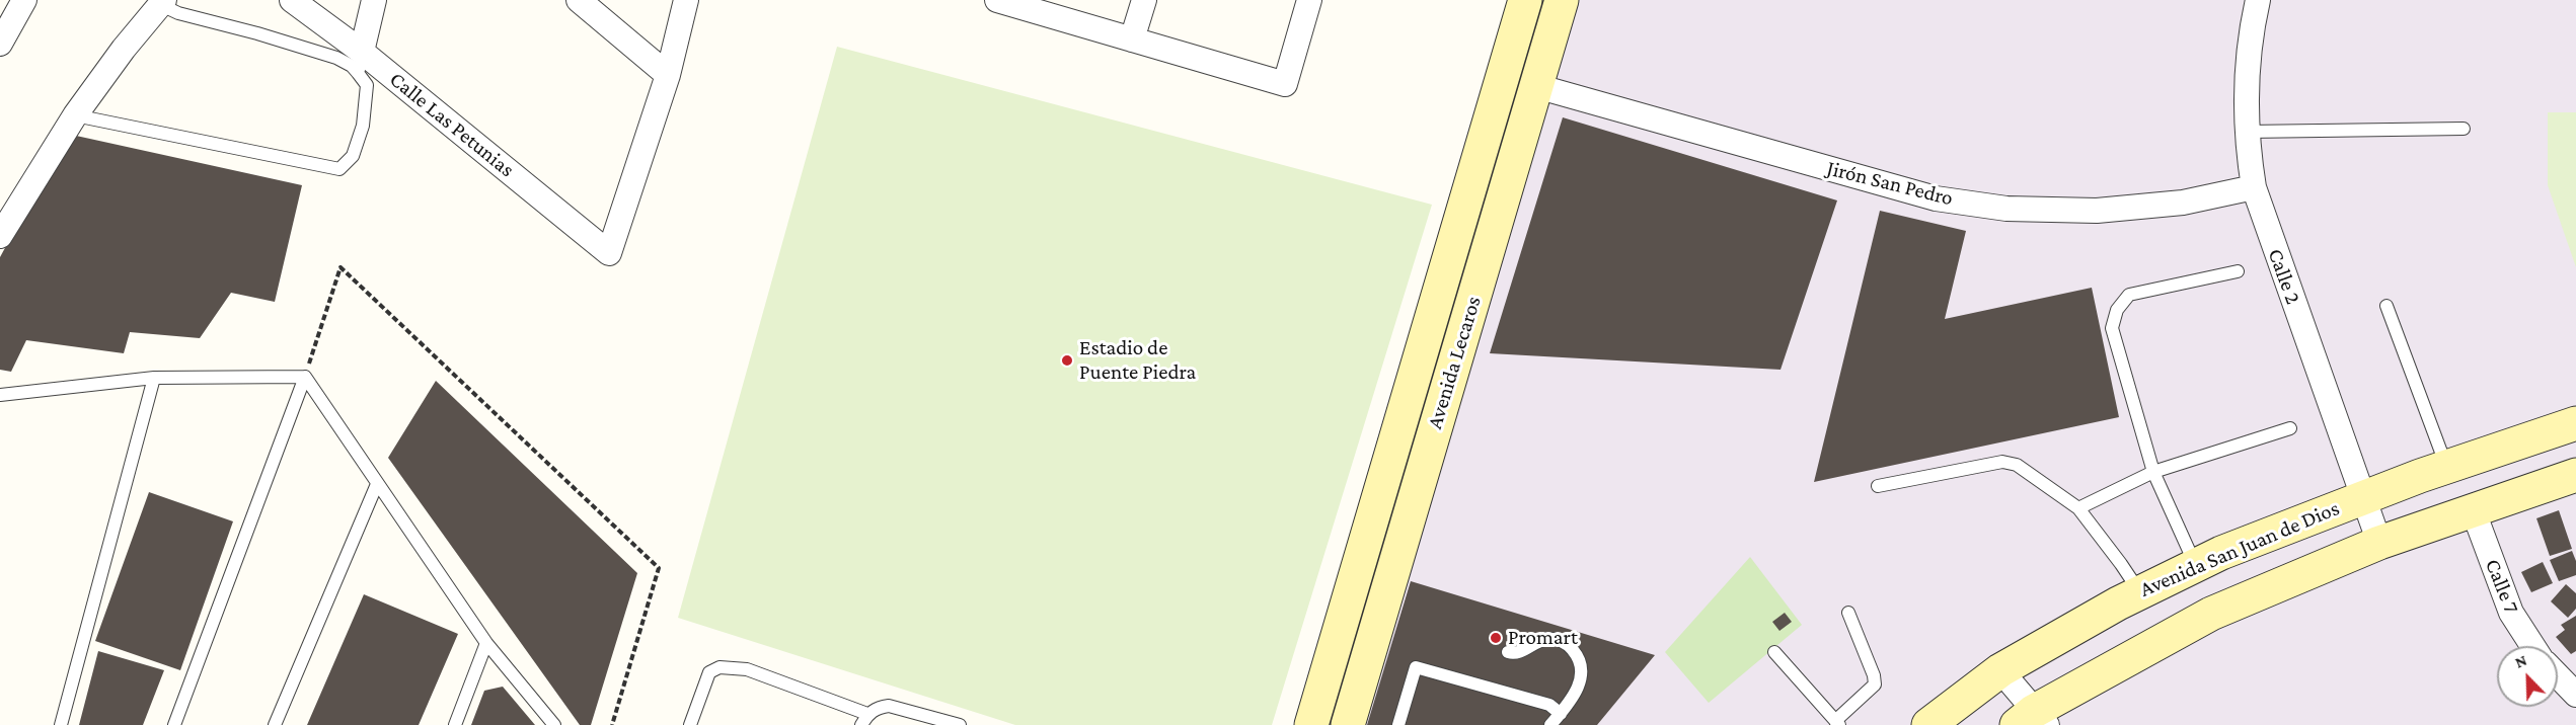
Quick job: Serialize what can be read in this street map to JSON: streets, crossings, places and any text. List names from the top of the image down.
{
  "streets": {
    "main road": ["Avenida Lecaros", "Avenida San Juan de Dios"],
    "street": [
      "Calle Las Petunias",
      "Jirón San Pedro",
      "Calle 2",
      "Calle 7"
    ]
  },
  "crossings": [
    ["Jirón San Pedro", "Calle 2"],
    ["Jirón San Pedro", "Avenida Lecaros"],
    ["Calle 2", "Avenida San Juan de Dios"]
  ],
  "places": ["Estadio de Puente Piedra", "Promart"],
  "north": "top left"
}
